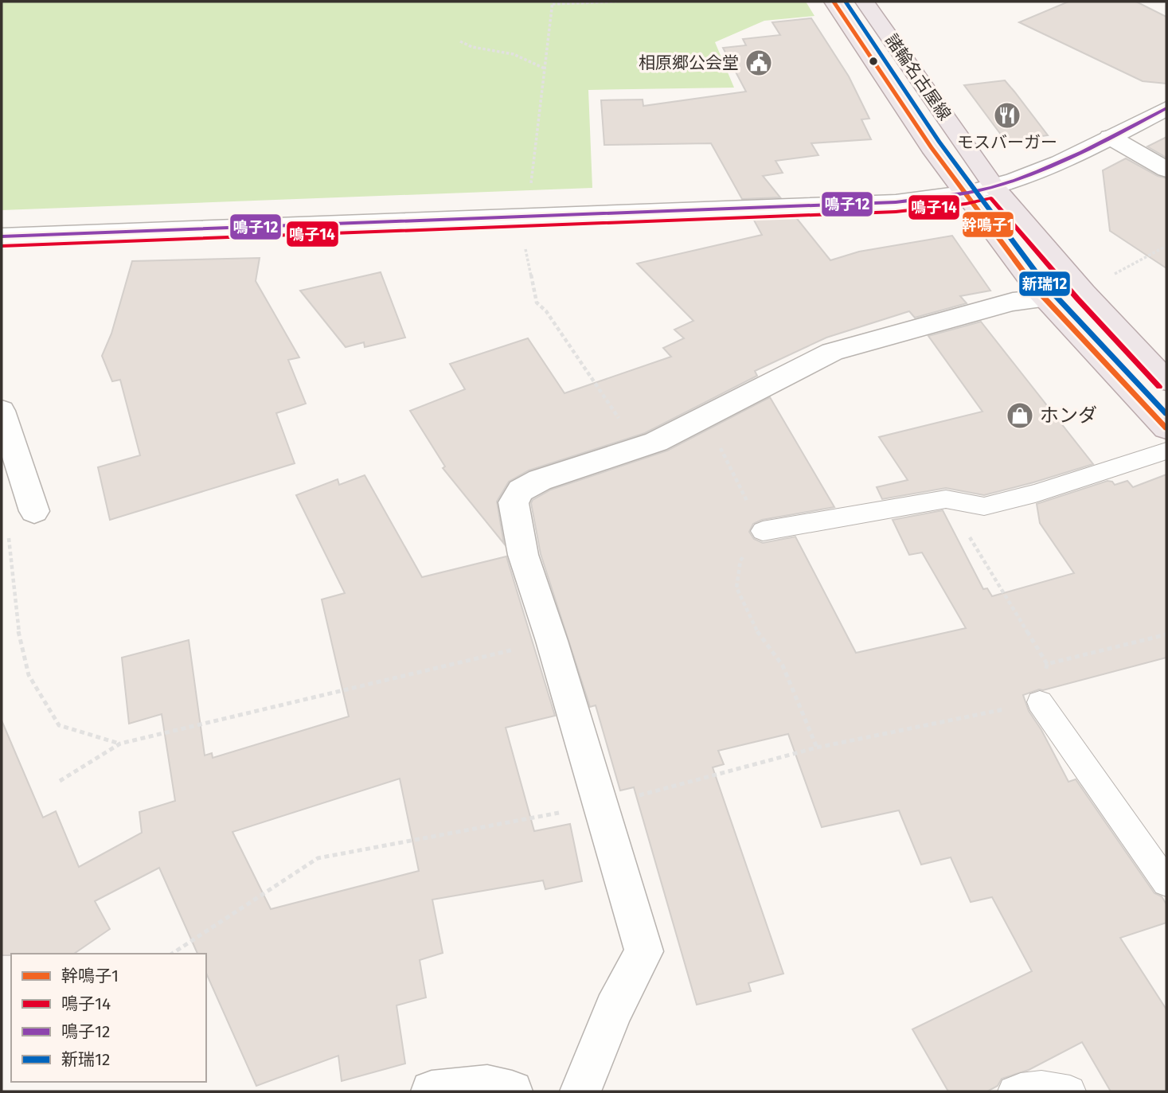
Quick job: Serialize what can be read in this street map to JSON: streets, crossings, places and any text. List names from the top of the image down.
{
  "streets": {
    "main road": ["諸輪名古屋線"]
  },
  "places": {
    "public building": ["相原郷公会堂"],
    "restaurant": ["モスバーガー"],
    "shop": ["ホンダ"]
  },
  "lines": [
    "transit line 幹鳴子1",
    "transit line 新瑞12",
    "transit line 鳴子12",
    "transit line 鳴子14"
  ],
  "legend": [
    "幹鳴子1",
    "鳴子14",
    "鳴子12",
    "新瑞12"
  ]
}
